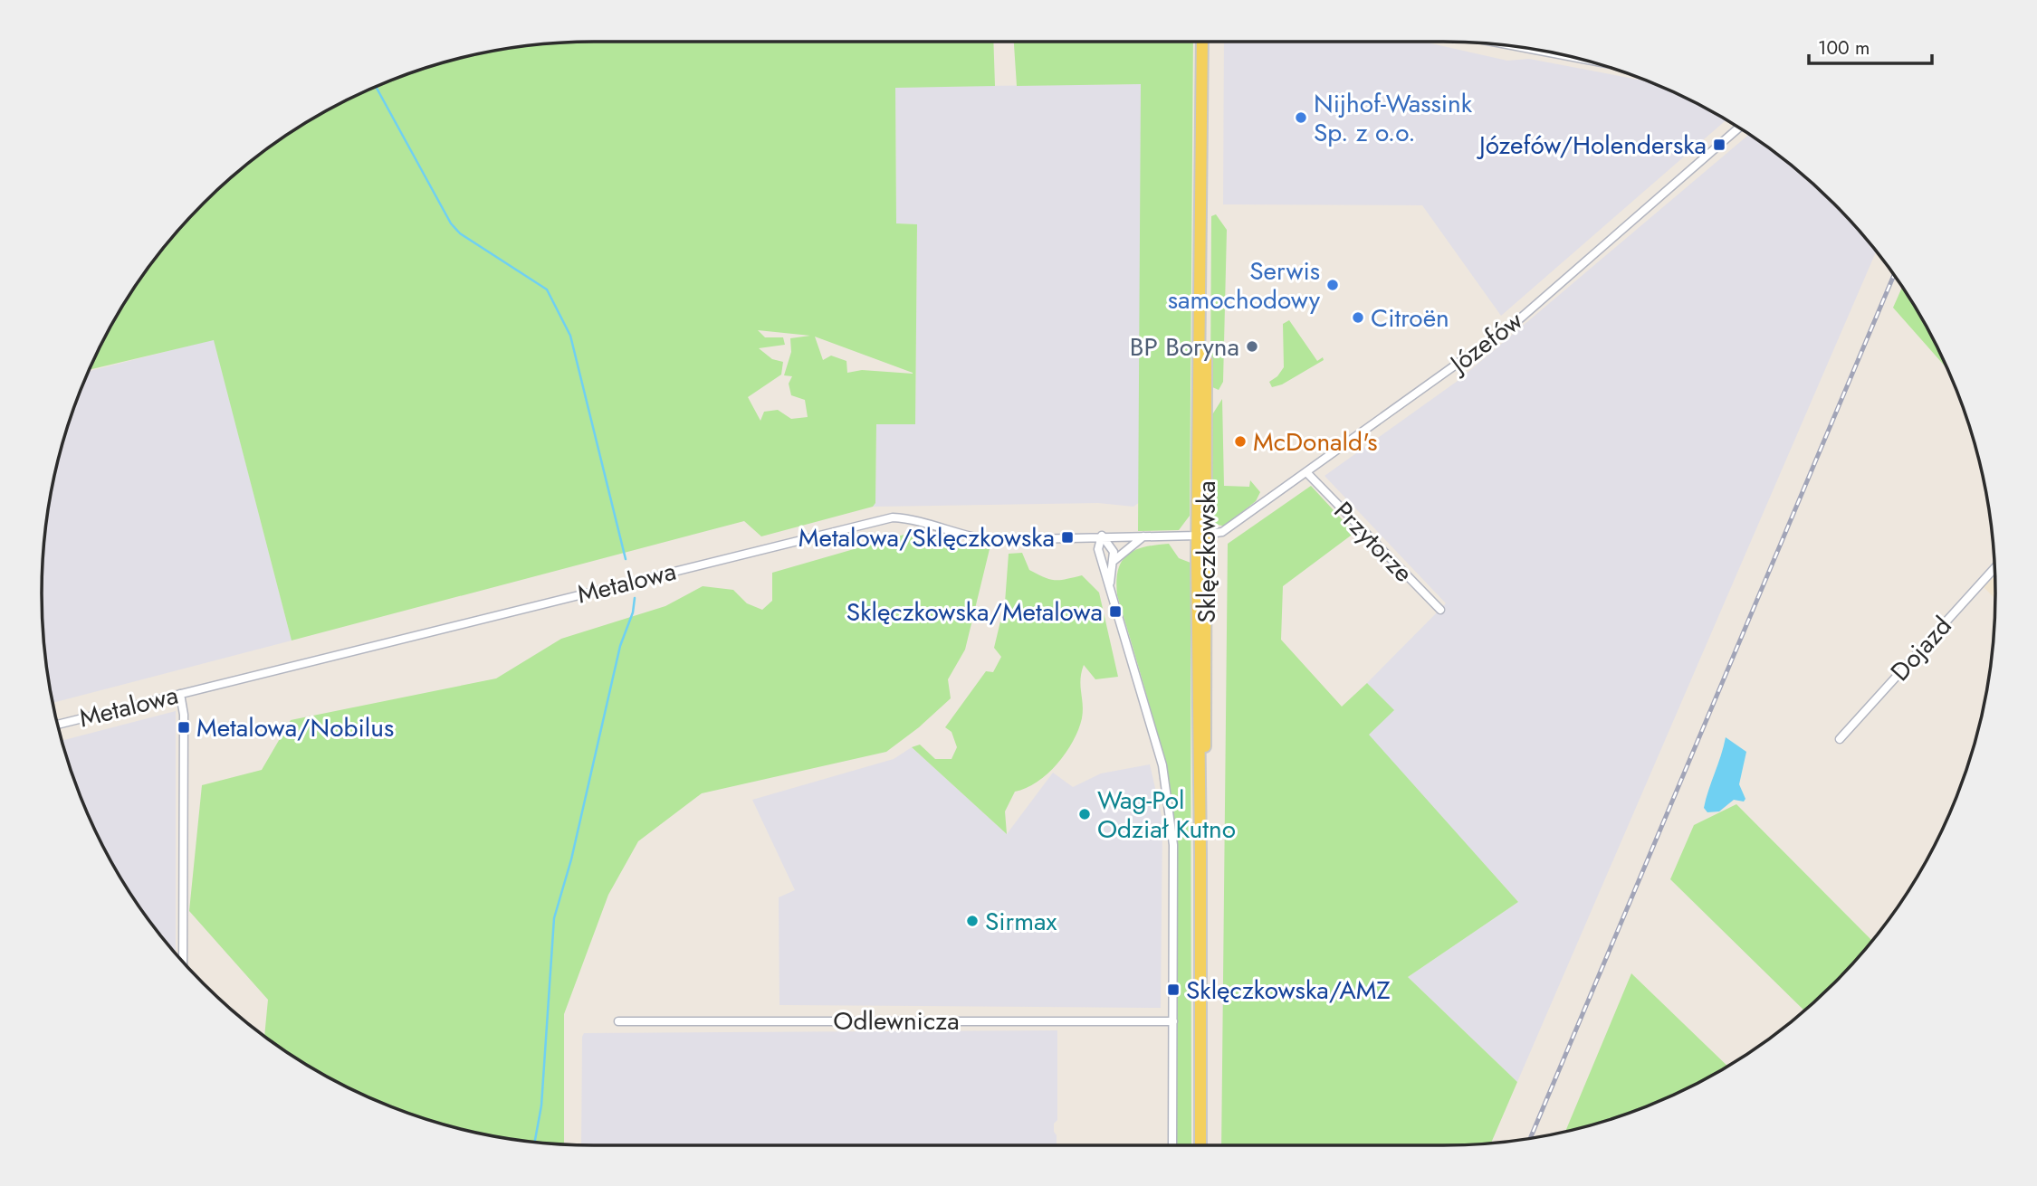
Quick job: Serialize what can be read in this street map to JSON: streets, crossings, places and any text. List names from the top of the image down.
{
  "streets": {
    "main road": ["Sklęczkowska"],
    "street": [
      "Józefów",
      "Przytorze",
      "Metalowa",
      "Dojazd",
      "Odlewnicza"
    ]
  },
  "crossings": [
    ["Józefów", "Przytorze"],
    ["Józefów", "Sklęczkowska"],
    ["Józefów", "Metalowa"],
    ["Sklęczkowska", "Metalowa"]
  ],
  "places": {
    "other": [
      "Nijhof-Wassink Sp. z o.o.",
      "Serwis samochodowy",
      "Citroën",
      "BP Boryna",
      "McDonald's",
      "Wag-Pol Odział Kutno",
      "Sirmax"
    ],
    "transit": [
      "Józefów/Holenderska",
      "Metalowa/Sklęczkowska",
      "Sklęczkowska/Metalowa",
      "Metalowa/Nobilus",
      "Sklęczkowska/AMZ"
    ]
  },
  "scale_bar": "100 m"
}
